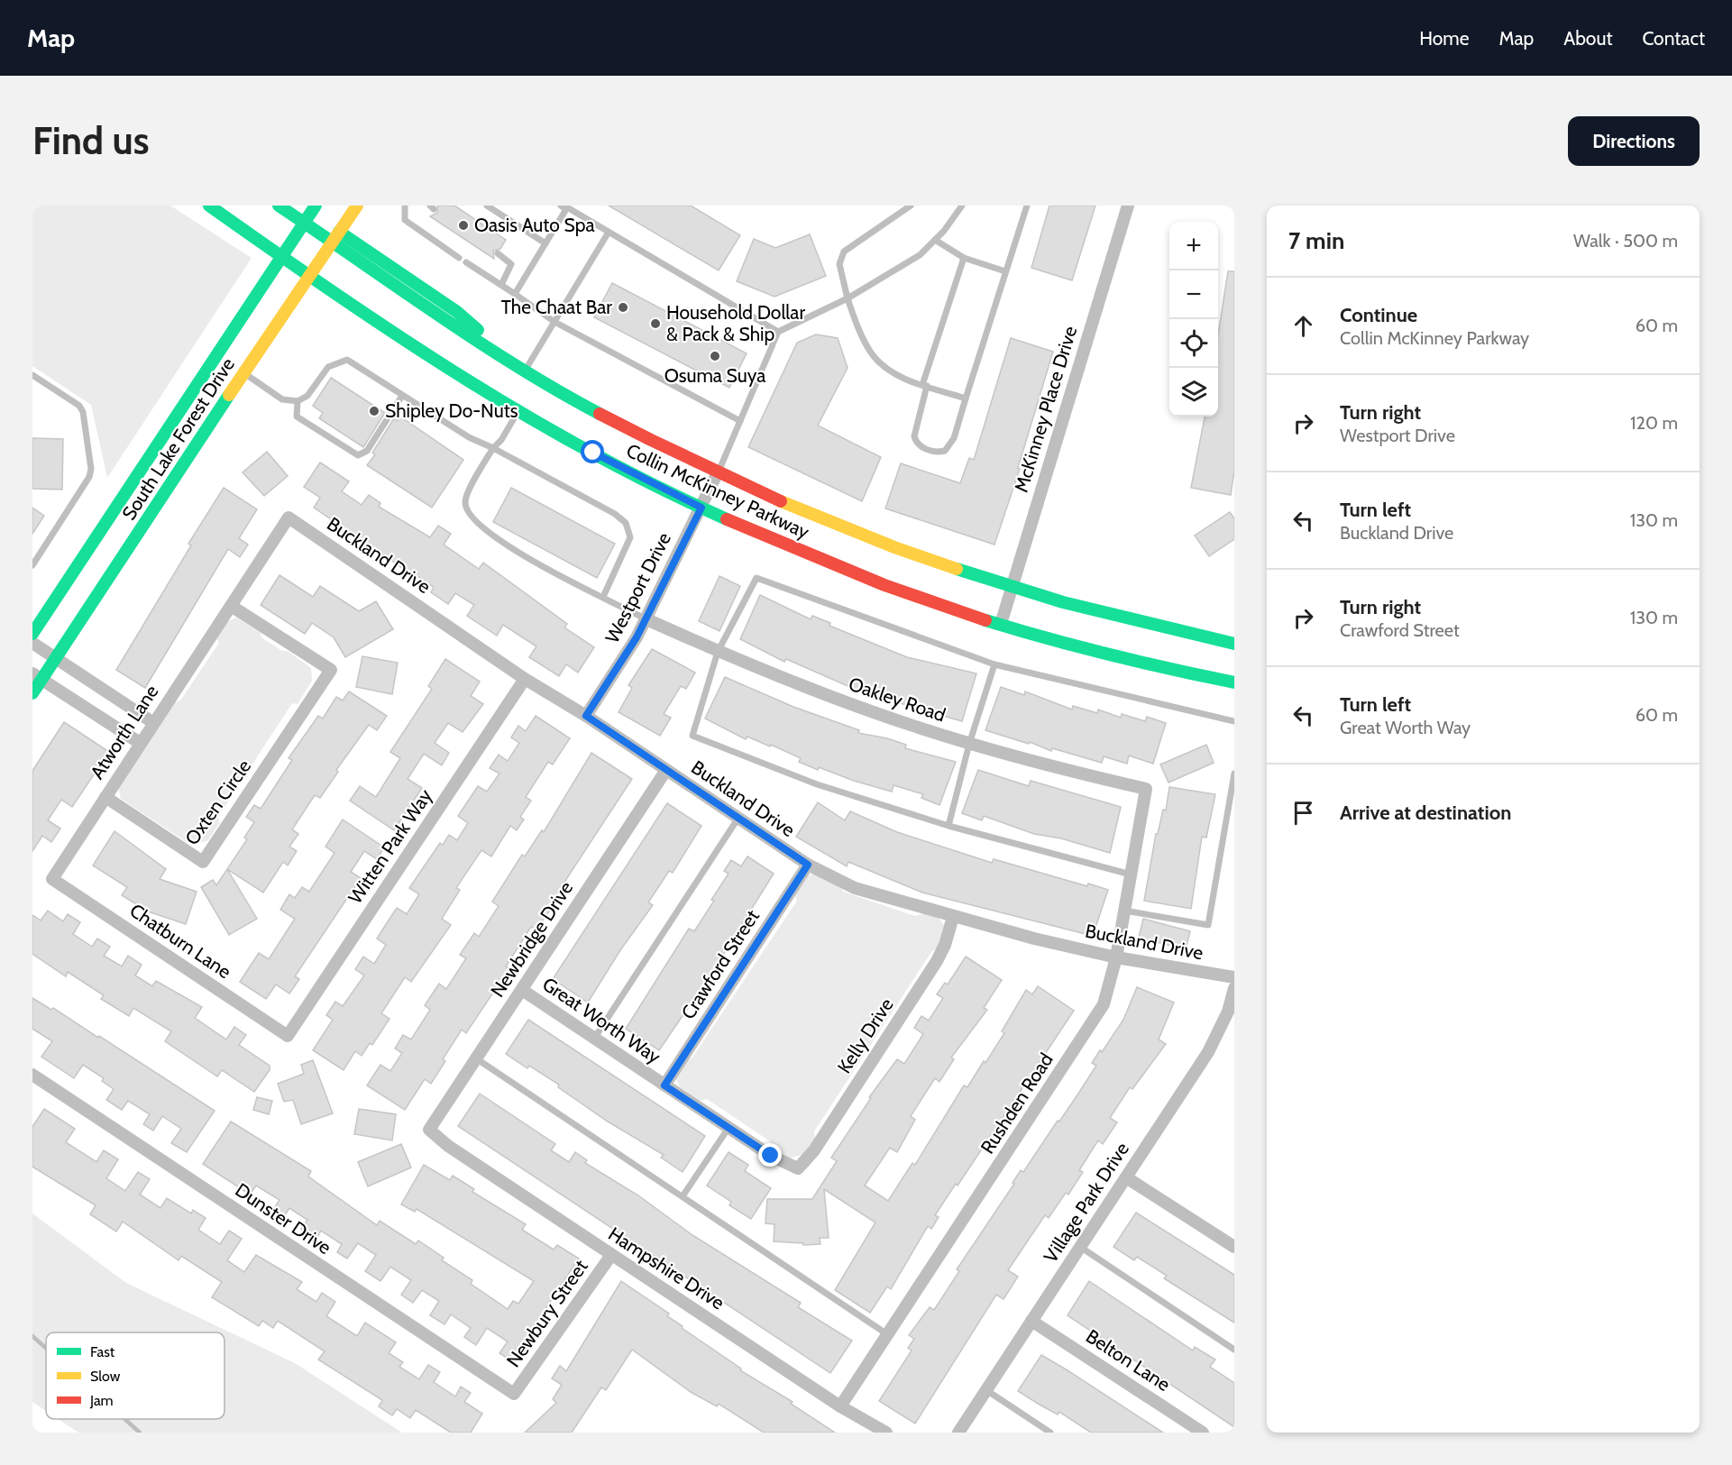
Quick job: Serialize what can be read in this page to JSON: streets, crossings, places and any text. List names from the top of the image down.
{
  "streets": {
    "street": [
      "McKinney Place Drive",
      "South Lake Forest Drive",
      "Collin McKinney Parkway",
      "Buckland Drive",
      "Westport Drive",
      "Oakley Road",
      "Atworth Lane",
      "Oxten Circle",
      "Witten Park Way",
      "Newbridge Drive",
      "Chatburn Lane",
      "Crawford Street",
      "Great Worth Way",
      "Kelly Drive",
      "Rushden Road",
      "Village Park Drive",
      "Dunster Drive",
      "Hampshire Drive",
      "Newbury Street",
      "Belton Lane"
    ]
  },
  "crossings": [
    ["McKinney Place Drive", "Collin McKinney Parkway"],
    ["South Lake Forest Drive", "Collin McKinney Parkway"],
    ["Collin McKinney Parkway", "Westport Drive"],
    ["Buckland Drive", "Westport Drive"],
    ["Buckland Drive", "Atworth Lane"],
    ["Buckland Drive", "Witten Park Way"],
    ["Buckland Drive", "Newbridge Drive"],
    ["Buckland Drive", "Crawford Street"],
    ["Buckland Drive", "Kelly Drive"],
    ["Buckland Drive", "Rushden Road"],
    ["Westport Drive", "Oakley Road"],
    ["Oakley Road", "Rushden Road"],
    ["Atworth Lane", "Oxten Circle"],
    ["Atworth Lane", "Chatburn Lane"],
    ["Witten Park Way", "Chatburn Lane"],
    ["Newbridge Drive", "Great Worth Way"],
    ["Newbridge Drive", "Hampshire Drive"],
    ["Crawford Street", "Great Worth Way"],
    ["Great Worth Way", "Kelly Drive"],
    ["Rushden Road", "Hampshire Drive"],
    ["Village Park Drive", "Belton Lane"],
    ["Dunster Drive", "Newbury Street"],
    ["Hampshire Drive", "Newbury Street"]
  ],
  "places": [
    "Oasis Auto Spa",
    "The Chaat Bar",
    "Household Dollar & Pack & Ship",
    "Osuma Suya",
    "Shipley Do-Nuts"
  ],
  "legend": ["Fast", "Slow", "Jam"],
  "page": {
    "header": "Map",
    "nav": [
      "Home",
      "Map",
      "About",
      "Contact"
    ],
    "buttons": "Directions",
    "title": "Find us",
    "heading": ["7 min", "Walk · 500 m"],
    "map_buttons": ["+", "−"],
    "list": [
      ["Continue", "Collin McKinney Parkway", "60 m"],
      ["Turn right", "Westport Drive", "120 m"],
      ["Turn left", "Buckland Drive", "130 m"],
      ["Turn right", "Crawford Street", "130 m"],
      ["Turn left", "Great Worth Way", "60 m"],
      "Arrive at destination"
    ]
  }
}
